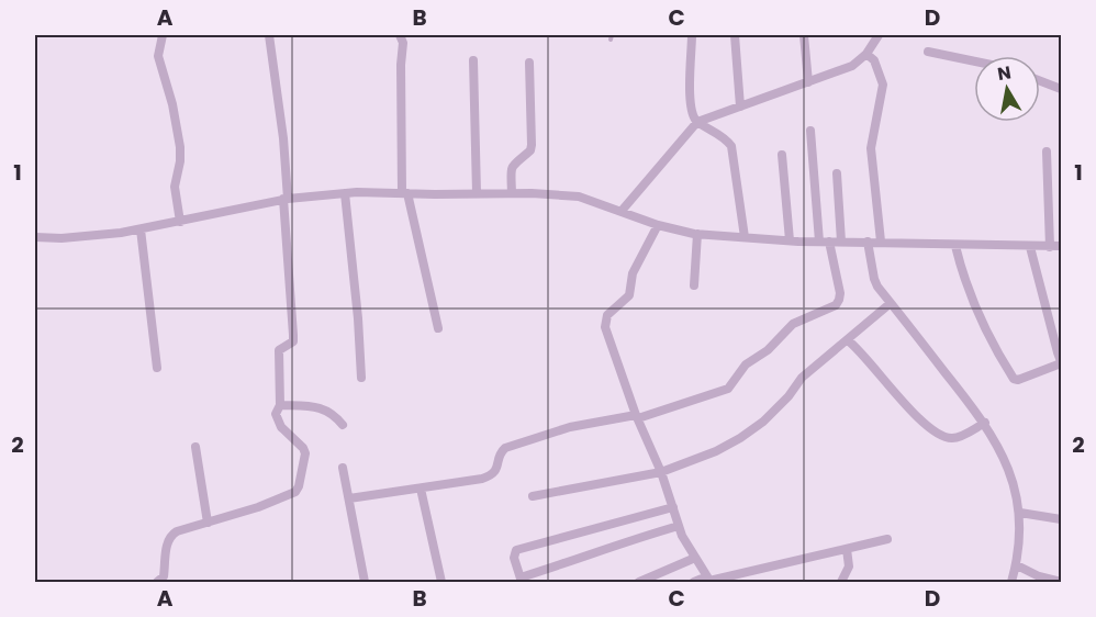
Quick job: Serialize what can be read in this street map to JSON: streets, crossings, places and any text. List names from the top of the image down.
{
  "north": "top",
  "grid": {
    "columns": [
      "A",
      "B",
      "C",
      "D"
    ],
    "rows": ["1", "2"]
  }
}
